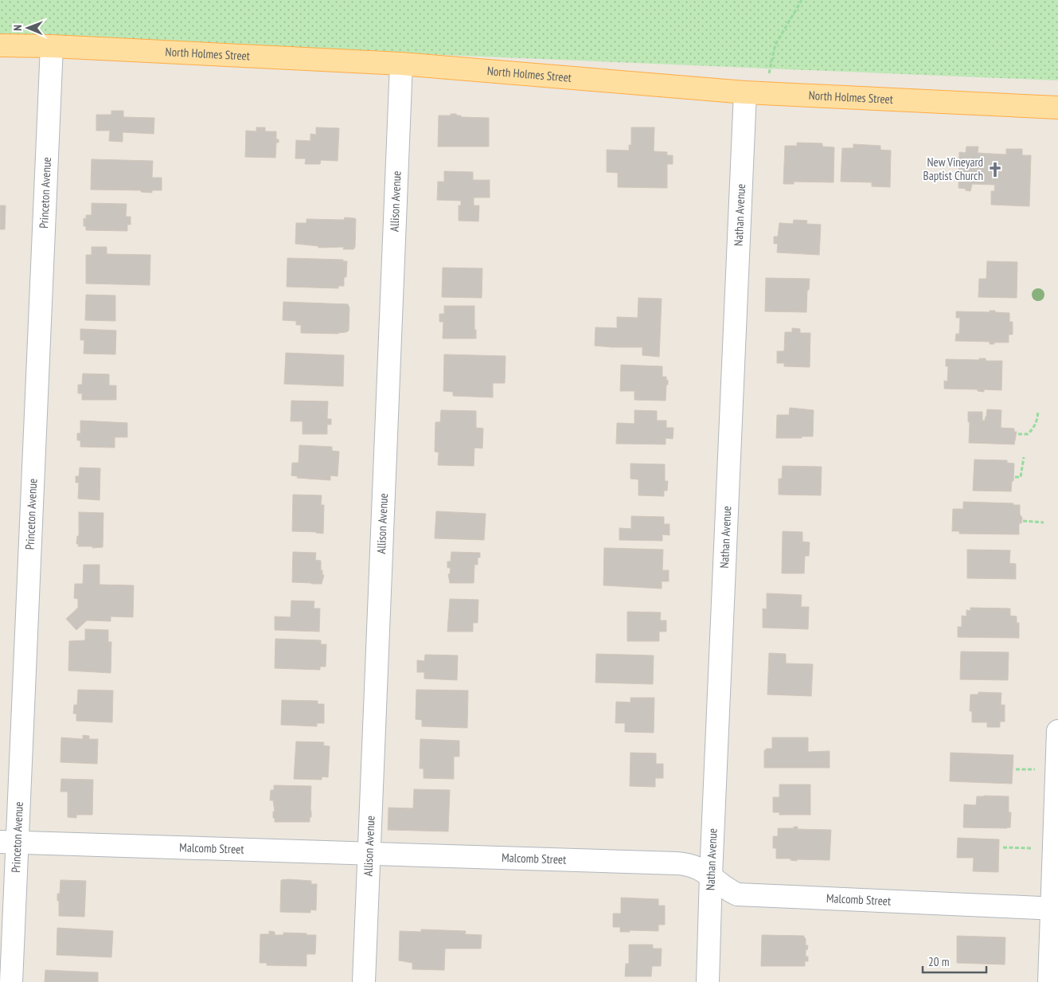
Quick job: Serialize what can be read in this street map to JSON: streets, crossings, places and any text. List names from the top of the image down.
{
  "streets": {
    "main road": ["North Holmes Street"],
    "street": [
      "Princeton Avenue",
      "Allison Avenue",
      "Nathan Avenue",
      "Malcomb Street"
    ]
  },
  "crossings": [
    ["North Holmes Street", "Princeton Avenue"],
    ["North Holmes Street", "Allison Avenue"],
    ["North Holmes Street", "Nathan Avenue"],
    ["Princeton Avenue", "Malcomb Street"],
    ["Allison Avenue", "Malcomb Street"],
    ["Nathan Avenue", "Malcomb Street"]
  ],
  "places": {
    "church": ["New Vineyard Baptist Church"]
  },
  "scale_bar": "20 m",
  "north": "left"
}
